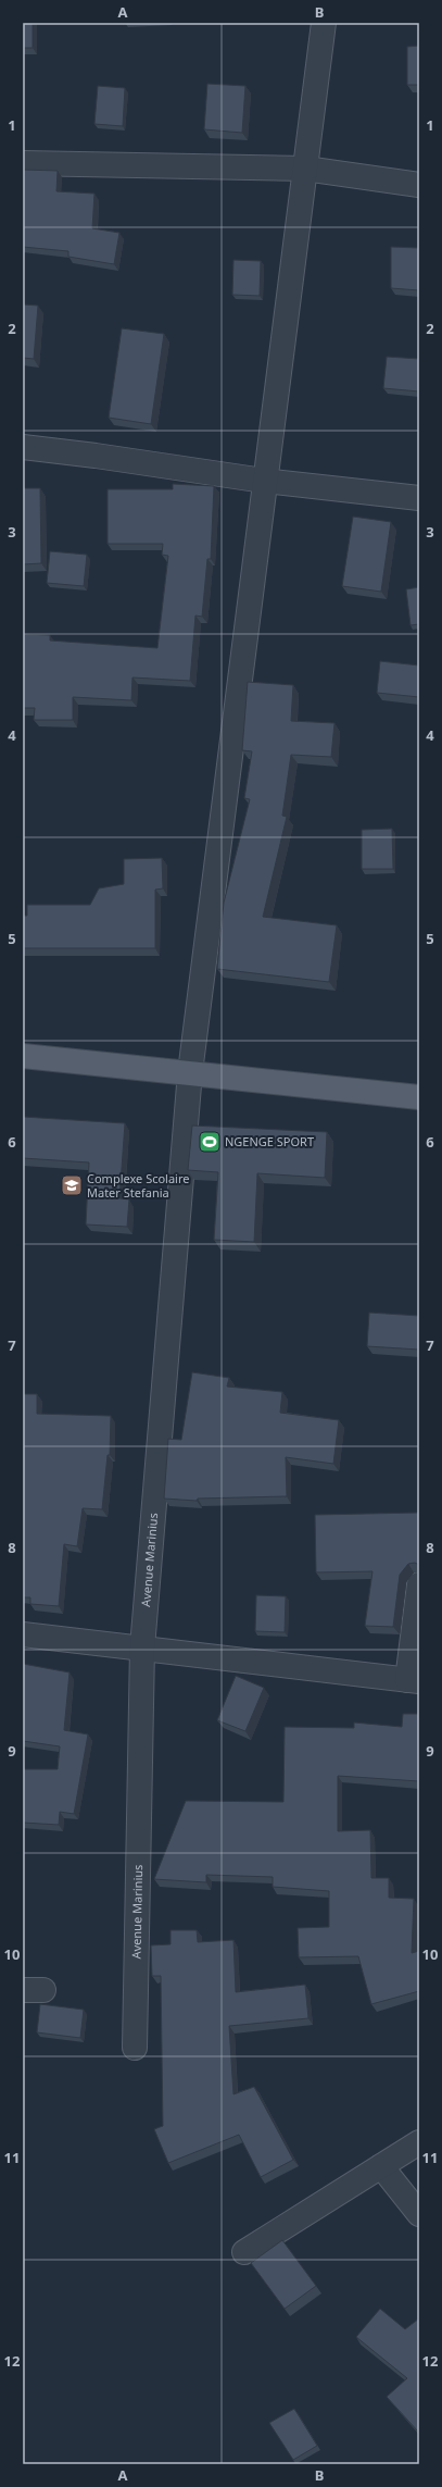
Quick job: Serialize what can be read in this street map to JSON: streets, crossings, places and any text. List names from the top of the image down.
{
  "streets": {
    "street": ["Avenue Marinius"]
  },
  "places": {
    "sports": ["NGENGE SPORT"],
    "school or university": ["Complexe Scolaire Mater Stefania"]
  },
  "grid": {
    "columns": ["A", "B"],
    "rows": [
      "1",
      "2",
      "3",
      "4",
      "5",
      "6",
      "7",
      "8",
      "9",
      "10",
      "11",
      "12"
    ]
  }
}
